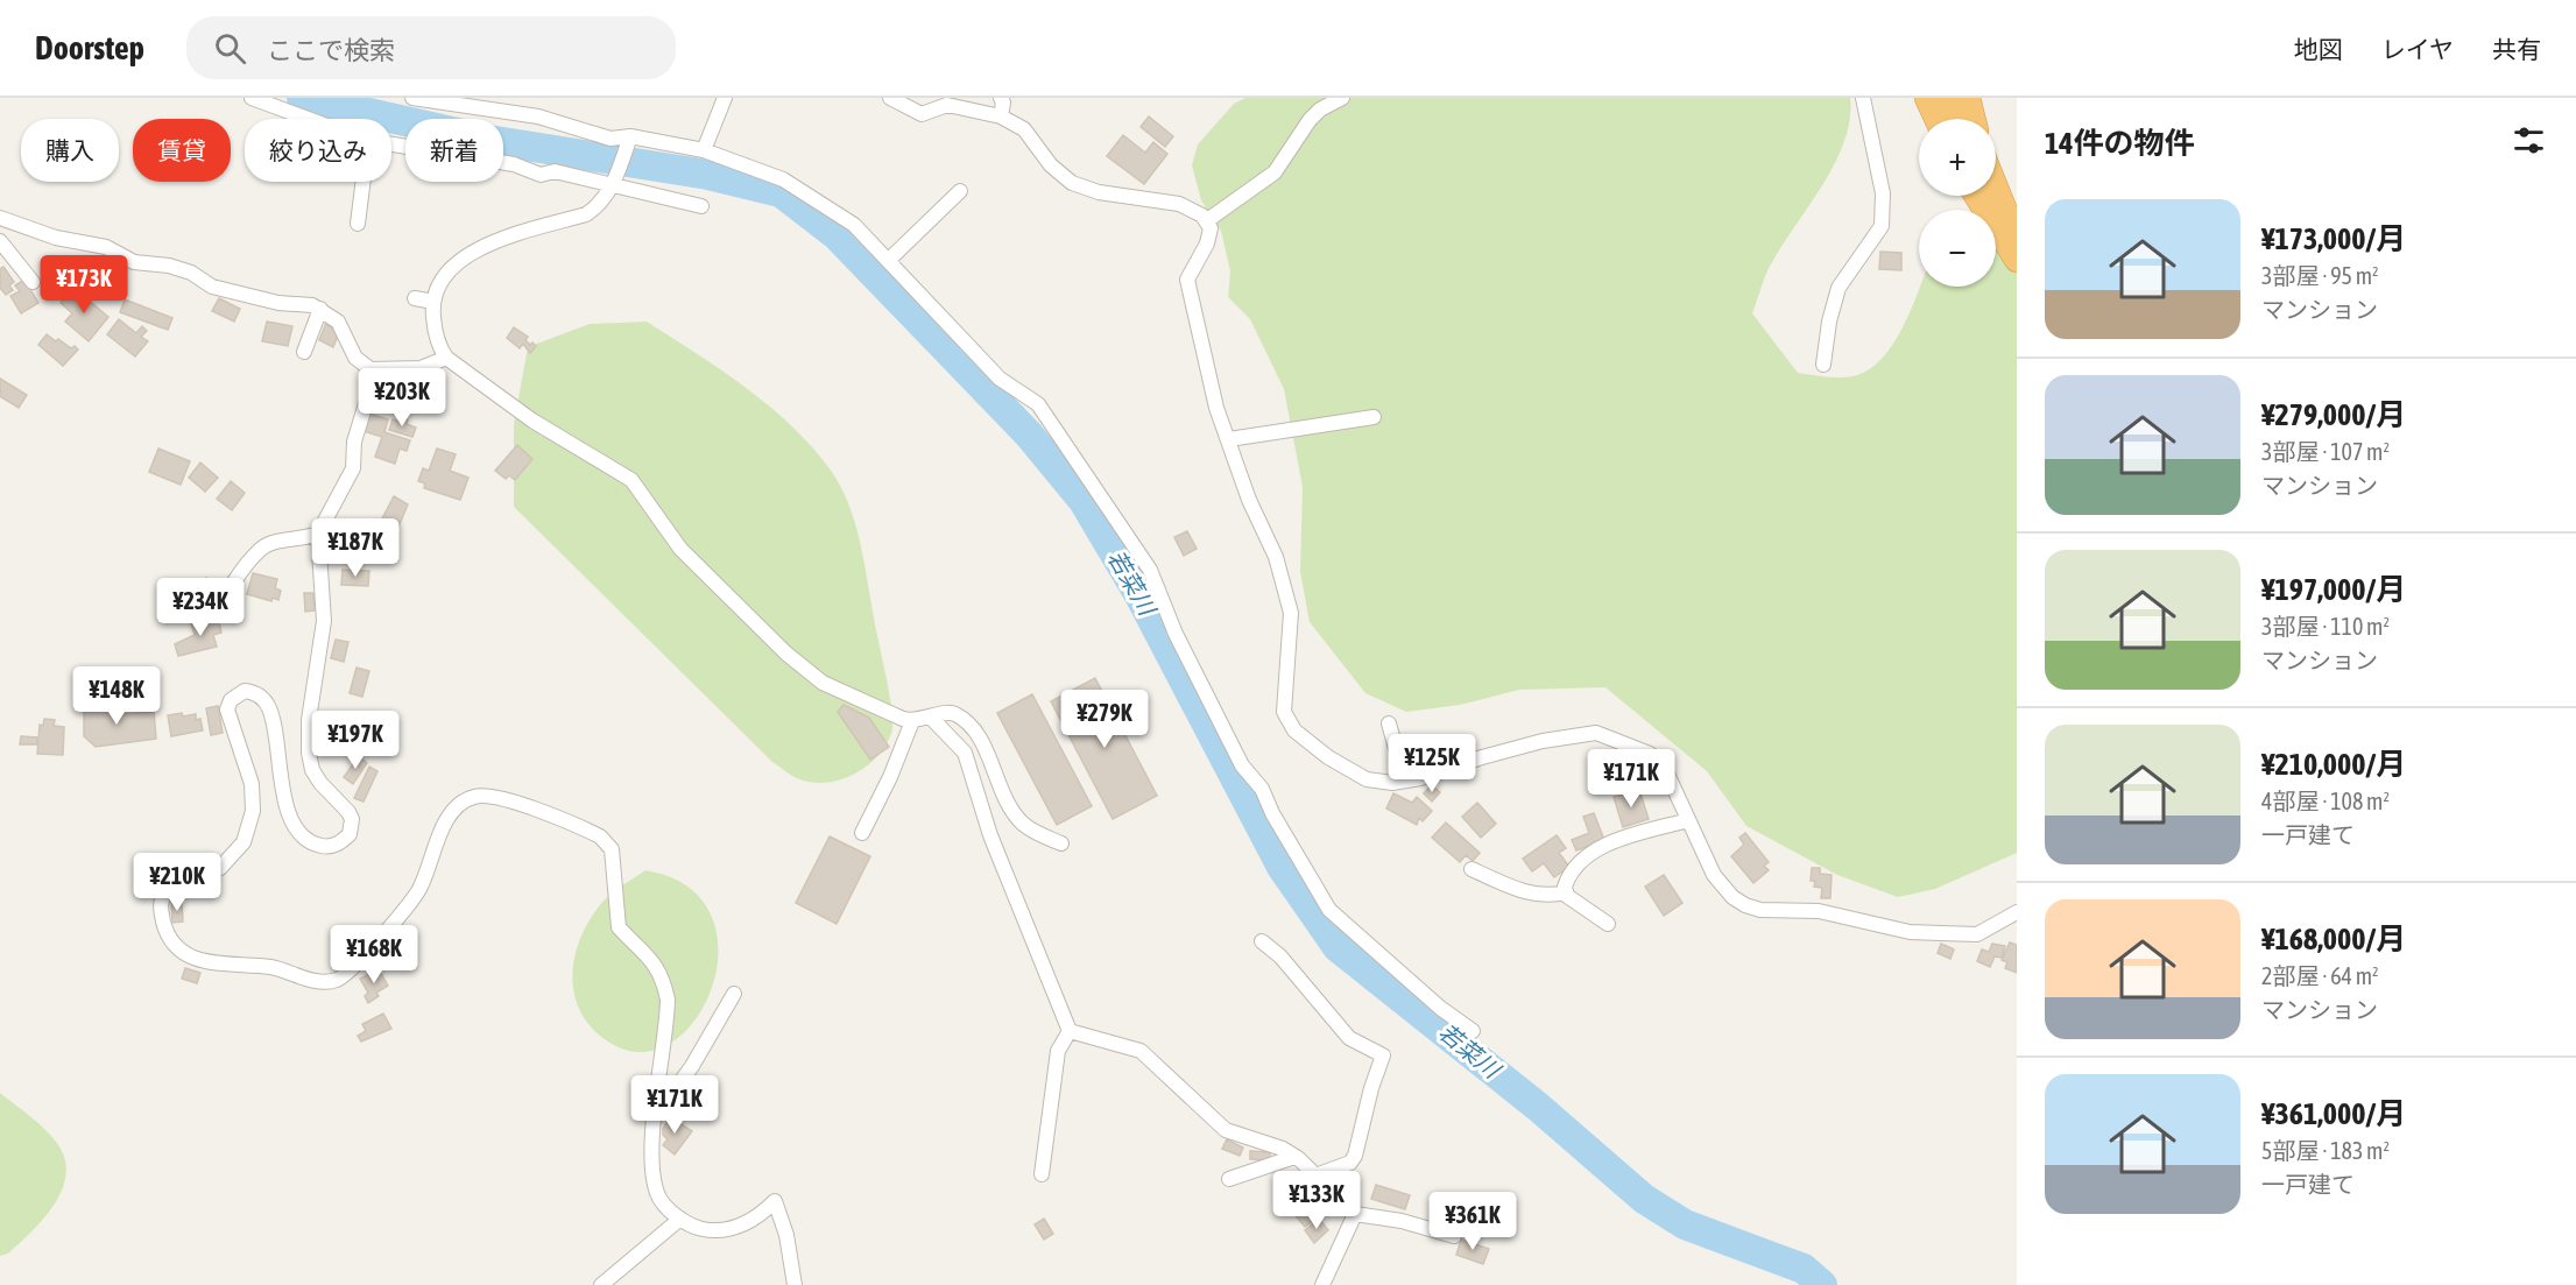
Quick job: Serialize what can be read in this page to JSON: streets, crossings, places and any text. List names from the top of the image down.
{
  "water": ["若菜川"],
  "page": {
    "header": "Doorstep",
    "search": "ここで検索",
    "nav": ["地図", "レイヤ", "共有"],
    "heading": "14件の物件",
    "map_buttons": ["+", "−"],
    "chip": [
      "購入",
      "賃貸",
      "絞り込み",
      "新着"
    ],
    "list": [
      {
        "name": "¥173,000/月",
        "note": "3部屋 · 95 m² · マンション"
      },
      {
        "name": "¥279,000/月",
        "note": "3部屋 · 107 m² · マンション"
      },
      {
        "name": "¥197,000/月",
        "note": "3部屋 · 110 m² · マンション"
      },
      {
        "name": "¥210,000/月",
        "note": "4部屋 · 108 m² · 一戸建て"
      },
      {
        "name": "¥168,000/月",
        "note": "2部屋 · 64 m² · マンション"
      },
      {
        "name": "¥361,000/月",
        "note": "5部屋 · 183 m² · 一戸建て"
      }
    ],
    "price": [
      "¥173K",
      "¥203K",
      "¥187K",
      "¥234K",
      "¥148K",
      "¥279K",
      "¥197K",
      "¥125K",
      "¥171K",
      "¥210K",
      "¥168K",
      "¥171K",
      "¥133K",
      "¥361K"
    ]
  }
}
